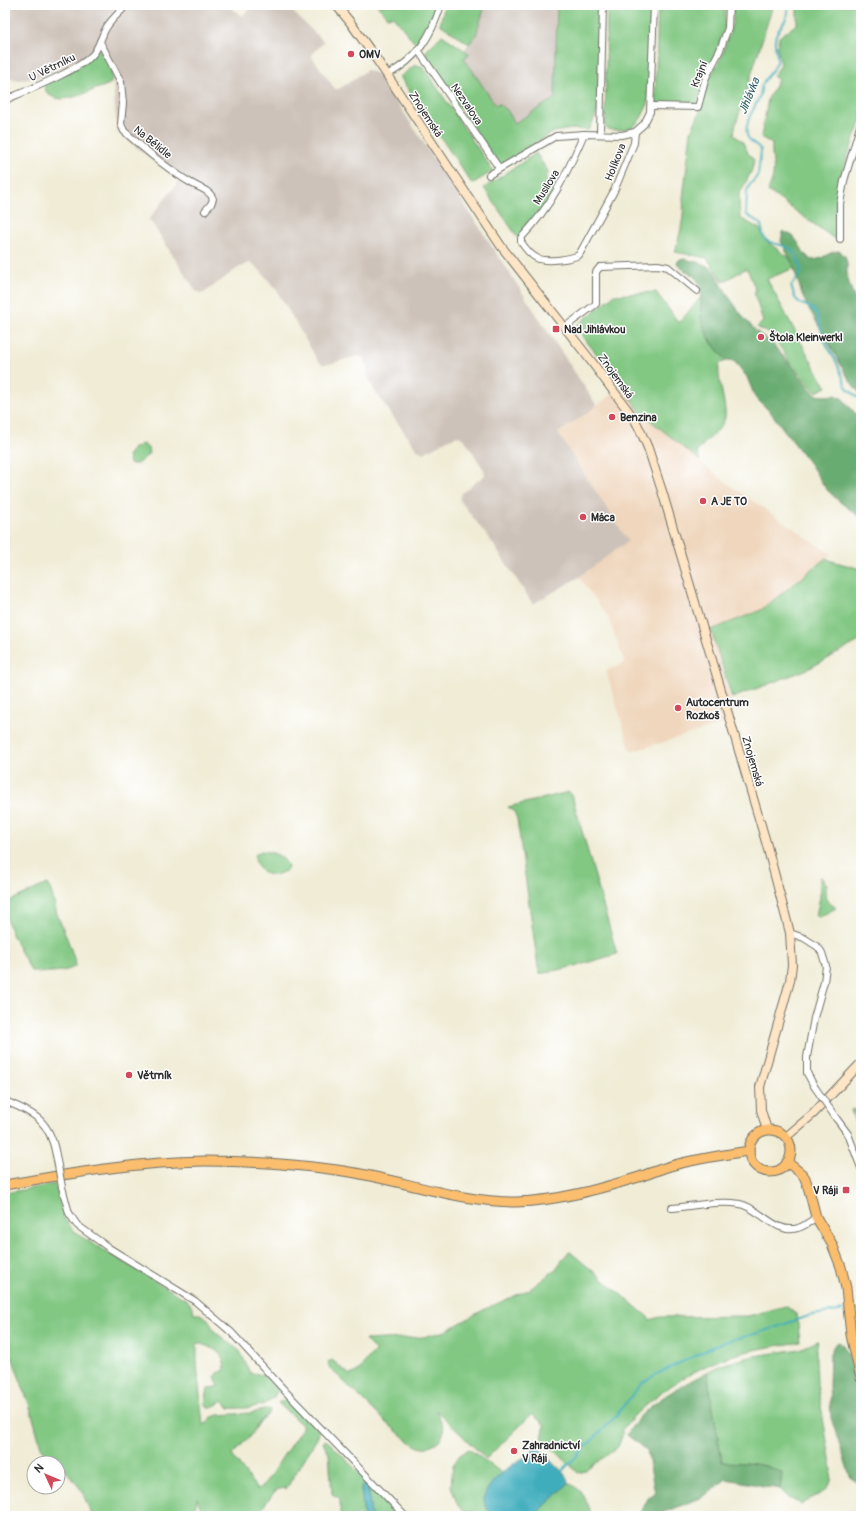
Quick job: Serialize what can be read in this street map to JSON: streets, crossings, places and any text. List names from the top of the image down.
{
  "streets": {
    "main road": ["Znojemská"],
    "street": [
      "U Větrníku",
      "Krajní",
      "Nezvalova",
      "Na Bělidle",
      "Holíkova",
      "Musilova"
    ]
  },
  "crossings": [
    ["U Větrníku", "Na Bělidle"],
    ["Krajní", "Holíkova"],
    ["Holíkova", "Musilova"]
  ],
  "water": ["Jihlávka"],
  "places": {
    "other": [
      "OMV",
      "Štola Kleinwerkl",
      "Benzina",
      "A JE TO",
      "Máca",
      "Autocentrum Rozkoš",
      "Větrník",
      "Zahradnictví V Ráji"
    ],
    "transit": ["Nad Jihlávkou", "V Ráji"]
  },
  "north": "top left"
}
